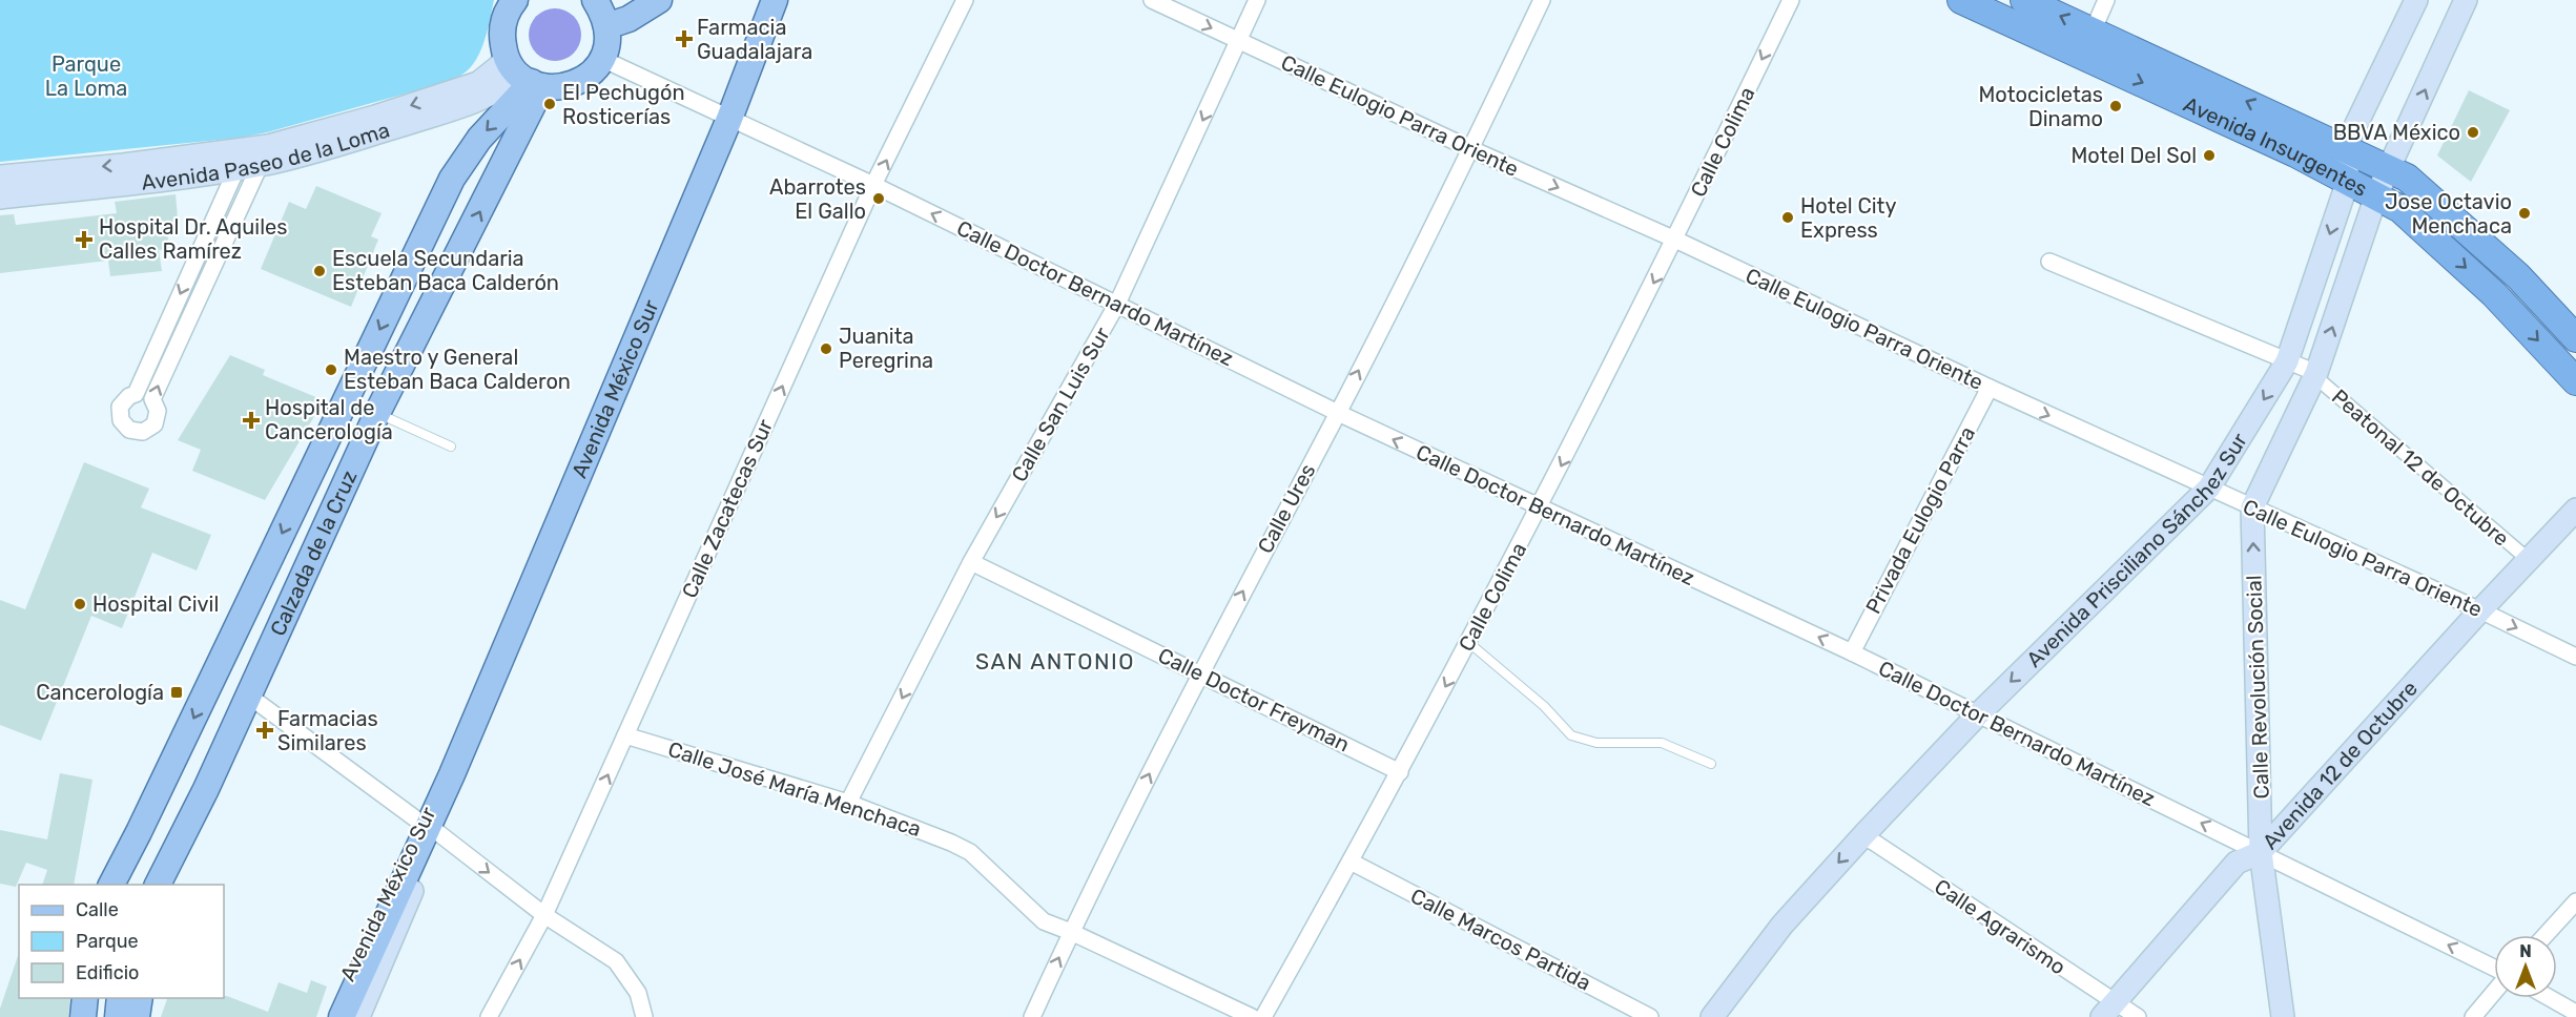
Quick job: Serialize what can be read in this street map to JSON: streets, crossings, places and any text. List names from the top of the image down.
{
  "streets": {
    "highway": ["Avenida Insurgentes"],
    "main road": [
      "Avenida Paseo de la Loma",
      "Avenida México Sur",
      "Avenida Prisciliano Sánchez Sur",
      "Calzada de la Cruz",
      "Calle Revolución Social",
      "Avenida 12 de Octubre"
    ],
    "street": [
      "Calle Eulogio Parra Oriente",
      "Calle Colima",
      "Calle Doctor Bernardo Martínez",
      "Calle San Luis Sur",
      "Peatonal 12 de Octubre",
      "Calle Zacatecas Sur",
      "Calle Ures",
      "Privada Eulogio Parra",
      "Calle Doctor Freyman",
      "Calle José María Menchaca",
      "Calle Agrarismo",
      "Calle Marcos Partida"
    ]
  },
  "crossings": [
    ["Calle Eulogio Parra Oriente", "Calle Colima"],
    ["Calle Eulogio Parra Oriente", "Calle San Luis Sur"],
    ["Calle Eulogio Parra Oriente", "Calle Ures"],
    ["Calle Eulogio Parra Oriente", "Privada Eulogio Parra"],
    ["Calle Eulogio Parra Oriente", "Avenida Prisciliano Sánchez Sur"],
    ["Calle Eulogio Parra Oriente", "Calle Revolución Social"],
    ["Calle Eulogio Parra Oriente", "Avenida 12 de Octubre"],
    ["Calle Colima", "Calle Doctor Bernardo Martínez"],
    ["Calle Colima", "Calle Doctor Freyman"],
    ["Calle Colima", "Calle Marcos Partida"],
    ["Avenida Insurgentes", "Avenida Prisciliano Sánchez Sur"],
    ["Avenida Paseo de la Loma", "Calzada de la Cruz"],
    ["Calle Doctor Bernardo Martínez", "Avenida México Sur"],
    ["Calle Doctor Bernardo Martínez", "Calle San Luis Sur"],
    ["Calle Doctor Bernardo Martínez", "Calle Zacatecas Sur"],
    ["Calle Doctor Bernardo Martínez", "Calle Ures"],
    ["Calle Doctor Bernardo Martínez", "Privada Eulogio Parra"],
    ["Calle Doctor Bernardo Martínez", "Avenida Prisciliano Sánchez Sur"],
    ["Calle Doctor Bernardo Martínez", "Calle Revolución Social"],
    ["Calle Doctor Bernardo Martínez", "Avenida 12 de Octubre"],
    ["Calle San Luis Sur", "Calle Doctor Freyman"],
    ["Calle San Luis Sur", "Calle José María Menchaca"],
    ["Peatonal 12 de Octubre", "Avenida Prisciliano Sánchez Sur"],
    ["Peatonal 12 de Octubre", "Avenida 12 de Octubre"],
    ["Calle Zacatecas Sur", "Calle José María Menchaca"],
    ["Calle Ures", "Calle Doctor Freyman"],
    ["Calle Ures", "Calle José María Menchaca"],
    ["Avenida Prisciliano Sánchez Sur", "Calle Revolución Social"],
    ["Avenida Prisciliano Sánchez Sur", "Calle Agrarismo"],
    ["Calle Revolución Social", "Avenida 12 de Octubre"],
    ["Avenida 12 de Octubre", "Calle Agrarismo"]
  ],
  "one_way": [
    "Calle Eulogio Parra Oriente",
    "Calle Colima",
    "Calle Doctor Bernardo Martínez",
    "Calle San Luis Sur",
    "Calle Zacatecas Sur",
    "Calle Ures",
    "Calle Revolución Social"
  ],
  "districts": ["SAN ANTONIO"],
  "parks": ["Parque La Loma"],
  "places": {
    "health": [
      "Farmacia Guadalajara",
      "Hospital Dr. Aquiles Calles Ramírez",
      "Hospital de Cancerología",
      "Farmacias Similares"
    ],
    "other": [
      "El Pechugón Rosticerías",
      "Motocicletas Dinamo",
      "BBVA México",
      "Motel Del Sol",
      "Abarrotes El Gallo",
      "Jose Octavio Menchaca",
      "Hotel City Express",
      "Escuela Secundaria Esteban Baca Calderón",
      "Juanita Peregrina",
      "Maestro y General Esteban Baca Calderon",
      "Hospital Civil"
    ],
    "transit": ["Cancerología"]
  },
  "legend": ["Calle", "Parque", "Edificio"],
  "north": "top"
}
